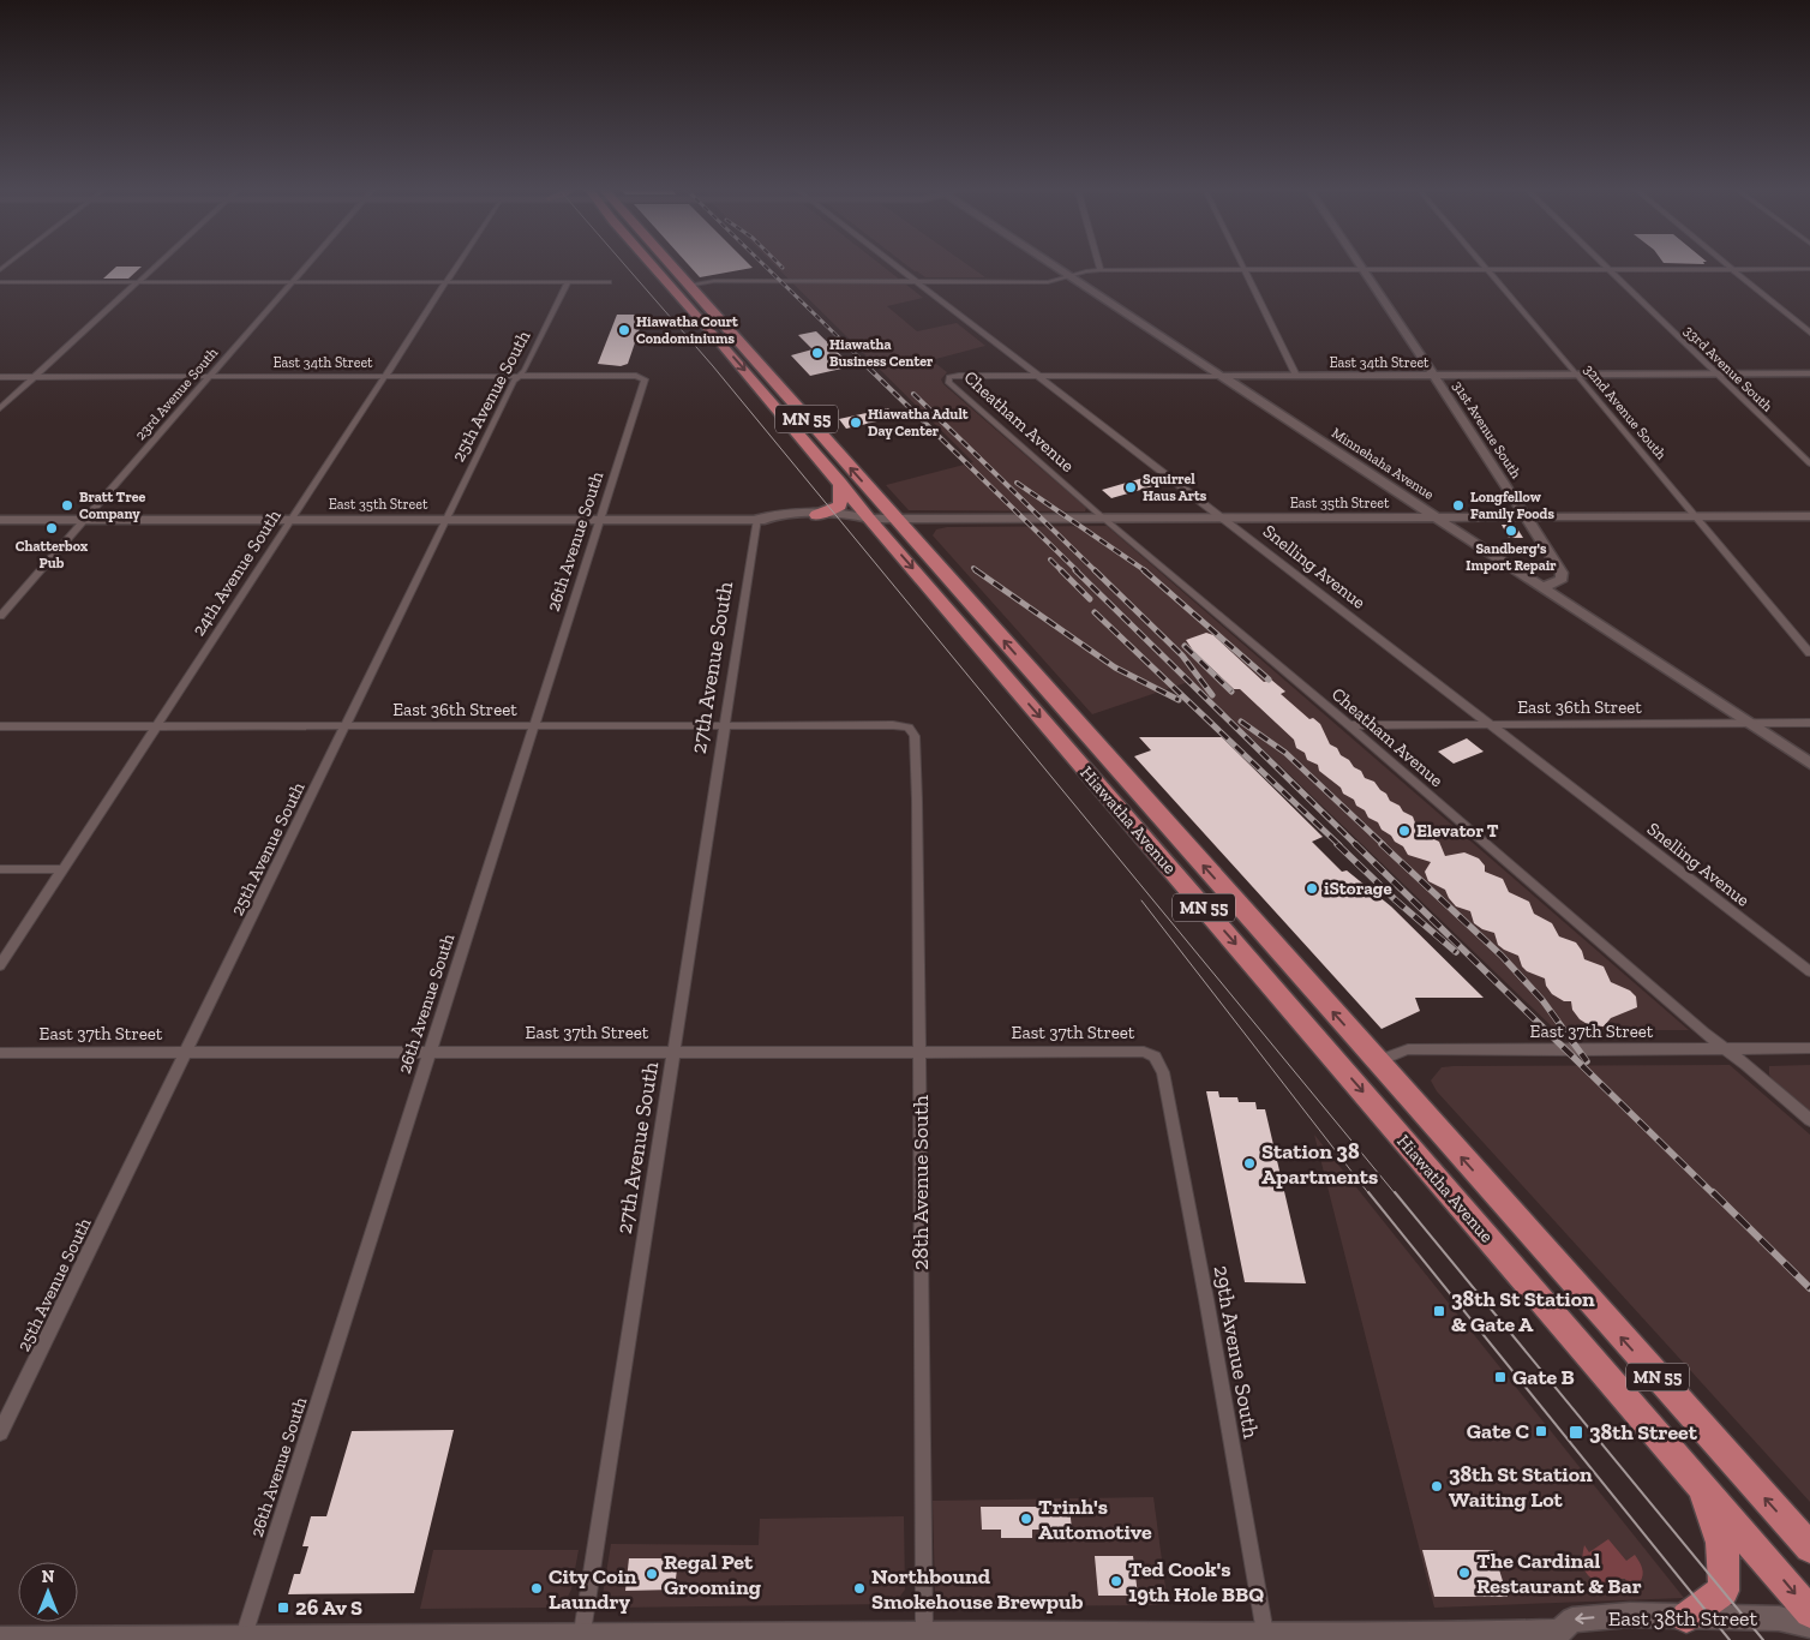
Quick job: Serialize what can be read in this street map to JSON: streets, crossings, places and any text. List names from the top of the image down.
{
  "streets": {
    "highway": ["MN 55", "Hiawatha Avenue"],
    "street": [
      "East 34th Street",
      "33rd Avenue South",
      "23rd Avenue South",
      "25th Avenue South",
      "32nd Avenue South",
      "Cheatham Avenue",
      "31st Avenue South",
      "Minnehaha Avenue",
      "East 35th Street",
      "26th Avenue South",
      "Snelling Avenue",
      "24th Avenue South",
      "27th Avenue South",
      "East 36th Street",
      "East 37th Street",
      "28th Avenue South",
      "29th Avenue South",
      "East 38th Street"
    ]
  },
  "crossings": [
    ["East 34th Street", "33rd Avenue South"],
    ["East 34th Street", "23rd Avenue South"],
    ["East 34th Street", "25th Avenue South"],
    ["East 34th Street", "32nd Avenue South"],
    ["East 34th Street", "Cheatham Avenue"],
    ["East 34th Street", "31st Avenue South"],
    ["East 34th Street", "Minnehaha Avenue"],
    ["East 34th Street", "26th Avenue South"],
    ["East 34th Street", "Snelling Avenue"],
    ["East 34th Street", "24th Avenue South"],
    ["23rd Avenue South", "East 35th Street"],
    ["25th Avenue South", "East 35th Street"],
    ["25th Avenue South", "East 36th Street"],
    ["25th Avenue South", "East 37th Street"],
    ["32nd Avenue South", "East 35th Street"],
    ["Cheatham Avenue", "East 35th Street"],
    ["Cheatham Avenue", "East 36th Street"],
    ["Cheatham Avenue", "East 37th Street"],
    ["31st Avenue South", "Minnehaha Avenue"],
    ["31st Avenue South", "East 35th Street"],
    ["Minnehaha Avenue", "East 35th Street"],
    ["Minnehaha Avenue", "East 36th Street"],
    ["East 35th Street", "26th Avenue South"],
    ["East 35th Street", "Snelling Avenue"],
    ["East 35th Street", "24th Avenue South"],
    ["East 35th Street", "27th Avenue South"],
    ["East 35th Street", "Hiawatha Avenue"],
    ["26th Avenue South", "East 36th Street"],
    ["26th Avenue South", "East 37th Street"],
    ["26th Avenue South", "East 38th Street"],
    ["Snelling Avenue", "East 36th Street"],
    ["24th Avenue South", "East 36th Street"],
    ["27th Avenue South", "East 36th Street"],
    ["27th Avenue South", "East 37th Street"],
    ["27th Avenue South", "East 38th Street"],
    ["East 36th Street", "28th Avenue South"],
    ["Hiawatha Avenue", "East 37th Street"],
    ["East 37th Street", "28th Avenue South"],
    ["East 37th Street", "29th Avenue South"],
    ["28th Avenue South", "East 38th Street"],
    ["29th Avenue South", "East 38th Street"]
  ],
  "places": {
    "other": [
      "Hiawatha Court Condominiums",
      "Hiawatha Business Center",
      "Hiawatha Adult Day Center",
      "Squirrel Haus Arts",
      "Bratt Tree Company",
      "Longfellow Family Foods",
      "Chatterbox Pub",
      "Sandberg's Import Repair",
      "Elevator T",
      "iStorage",
      "Station 38 Apartments",
      "38th St Station Waiting Lot",
      "Trinh's Automotive",
      "The Cardinal Restaurant & Bar",
      "Regal Pet Grooming",
      "Ted Cook's 19th Hole BBQ",
      "City Coin Laundry",
      "Northbound Smokehouse Brewpub"
    ],
    "transit": [
      "38th St Station & Gate A",
      "Gate B",
      "Gate C",
      "38th Street",
      "26 Av S"
    ]
  },
  "north": "top"
}
